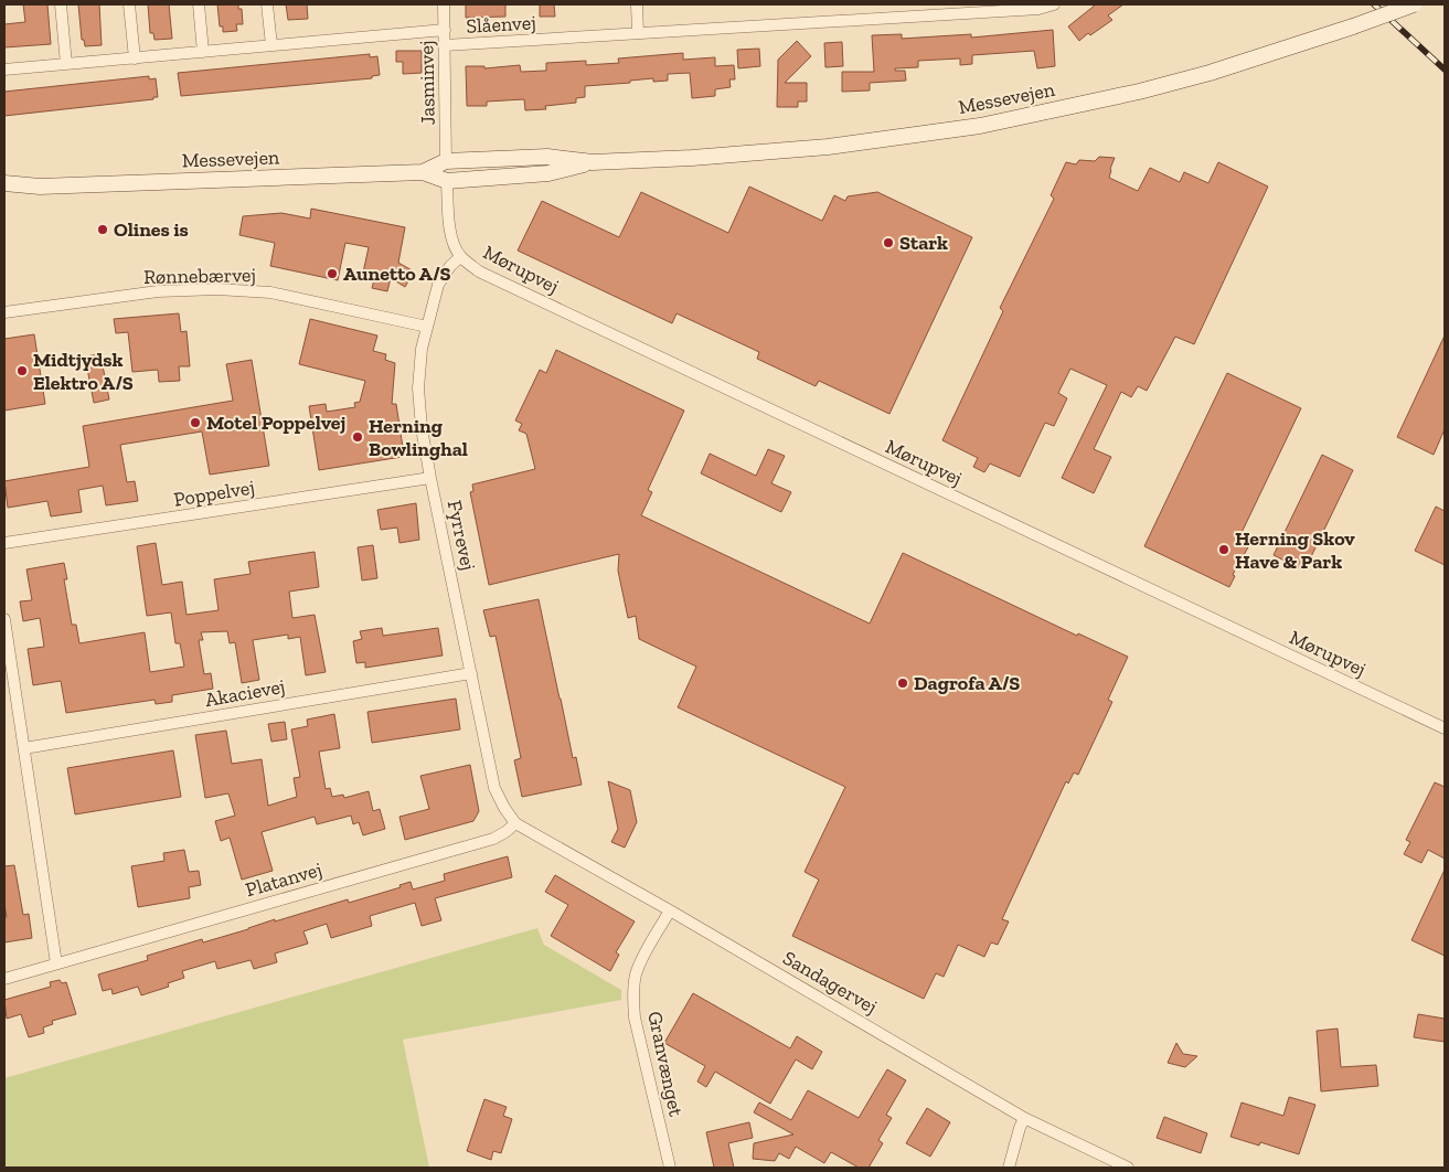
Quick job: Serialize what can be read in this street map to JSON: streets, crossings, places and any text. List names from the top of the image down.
{
  "streets": {
    "main road": ["Messevejen"],
    "street": [
      "Slåenvej",
      "Jasminvej",
      "Mørupvej",
      "Rønnebærvej",
      "Poppelvej",
      "Fyrrevej",
      "Akacievej",
      "Platanvej",
      "Sandagervej",
      "Granvænget"
    ]
  },
  "crossings": [
    ["Slåenvej", "Jasminvej"],
    ["Jasminvej", "Messevejen"],
    ["Messevejen", "Mørupvej"],
    ["Mørupvej", "Fyrrevej"],
    ["Rønnebærvej", "Fyrrevej"],
    ["Poppelvej", "Fyrrevej"],
    ["Fyrrevej", "Akacievej"],
    ["Fyrrevej", "Platanvej"],
    ["Fyrrevej", "Sandagervej"],
    ["Platanvej", "Sandagervej"],
    ["Sandagervej", "Granvænget"]
  ],
  "places": [
    "Olines is",
    "Stark",
    "Aunetto A/S",
    "Midtjydsk Elektro A/S",
    "Motel Poppelvej",
    "Herning Bowlinghal",
    "Herning Skov Have & Park",
    "Dagrofa A/S"
  ]
}
